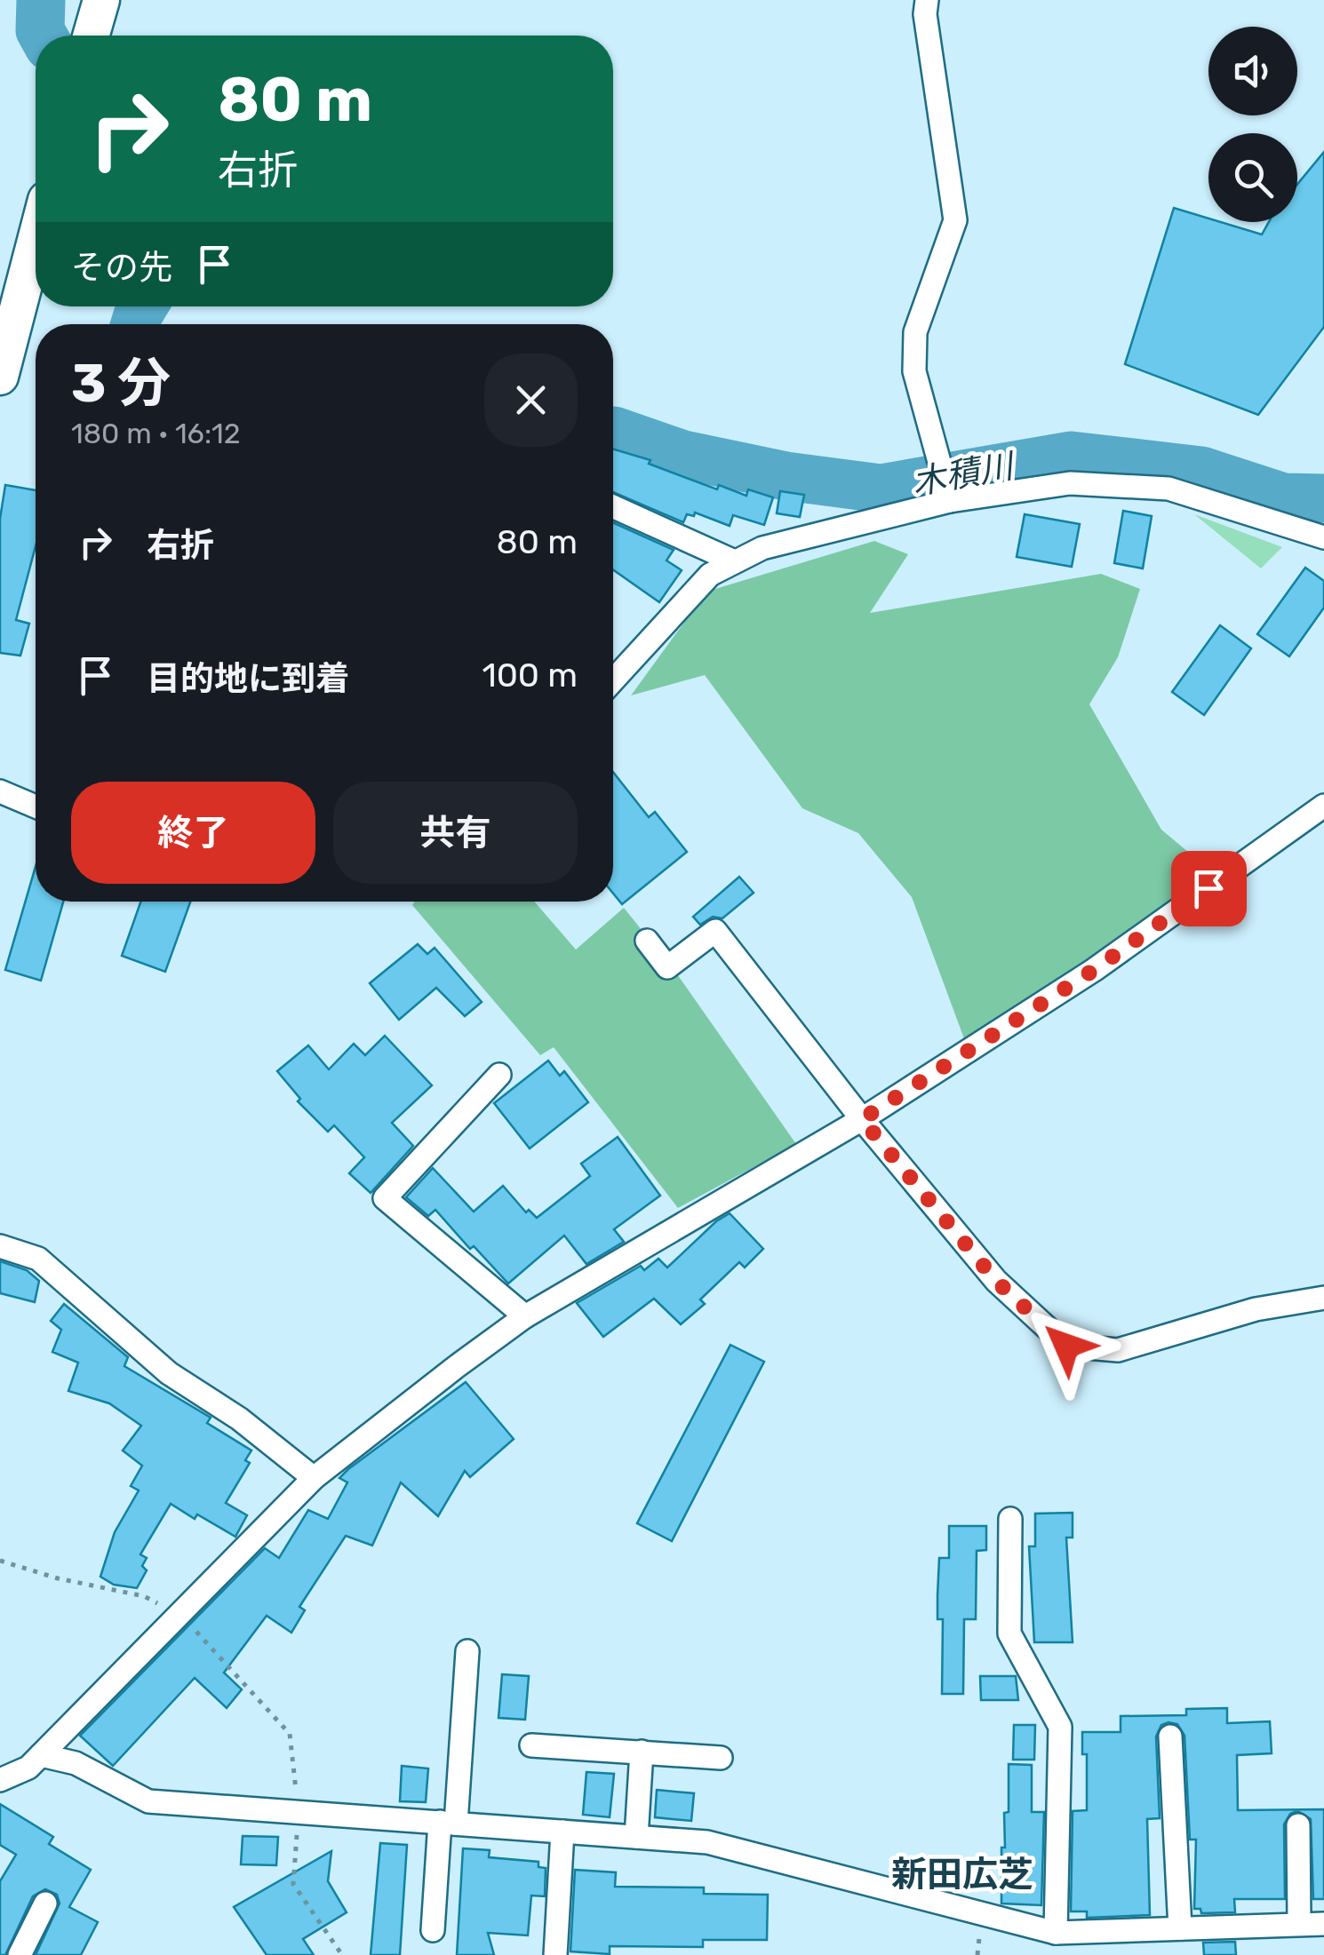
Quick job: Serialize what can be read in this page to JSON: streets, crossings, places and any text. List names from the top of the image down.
{
  "districts": ["新田広芝"],
  "water": ["木積川"],
  "page": {
    "turn": ["80 m", "右折"],
    "then": "その先",
    "heading": ["3 分", "180 m · 16:12"],
    "list": [
      {
        "name": "右折",
        "value": "80 m"
      },
      {
        "name": "目的地に到着",
        "value": "100 m"
      }
    ],
    "buttons": ["終了", "共有"]
  }
}
